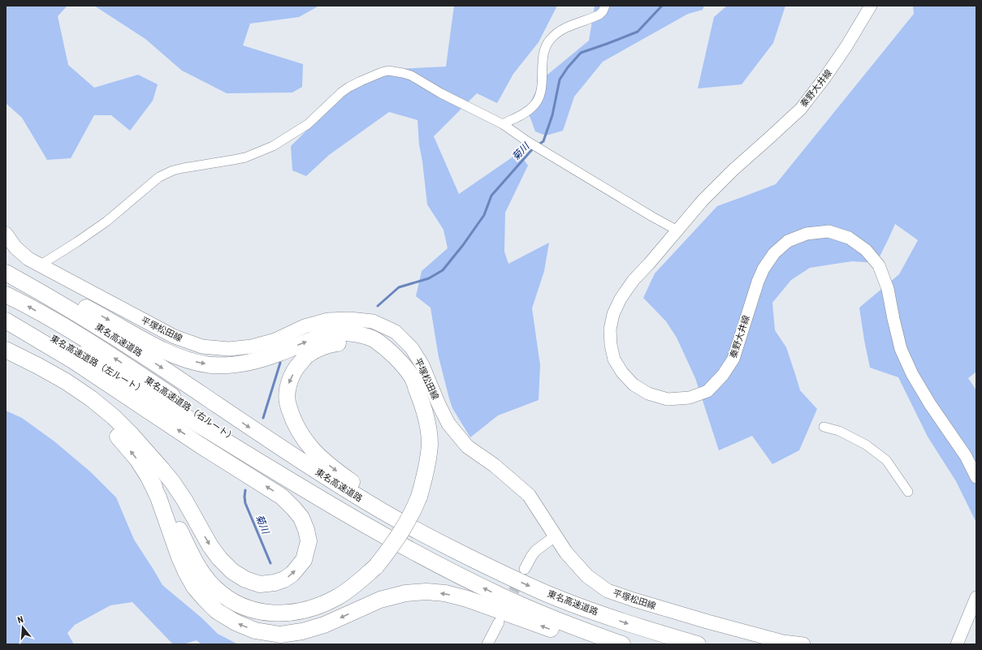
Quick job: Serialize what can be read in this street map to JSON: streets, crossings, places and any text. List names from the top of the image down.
{
  "streets": {
    "highway": ["東名高速道路", "東名高速道路（左ルート）", "東名高速道路（右ルート）"],
    "main road": ["秦野大井線", "平塚松田線"]
  },
  "crossings": [
    ["東名高速道路（左ルート）", "東名高速道路（右ルート）"]
  ],
  "water": ["菊川"],
  "north": "top"
}
